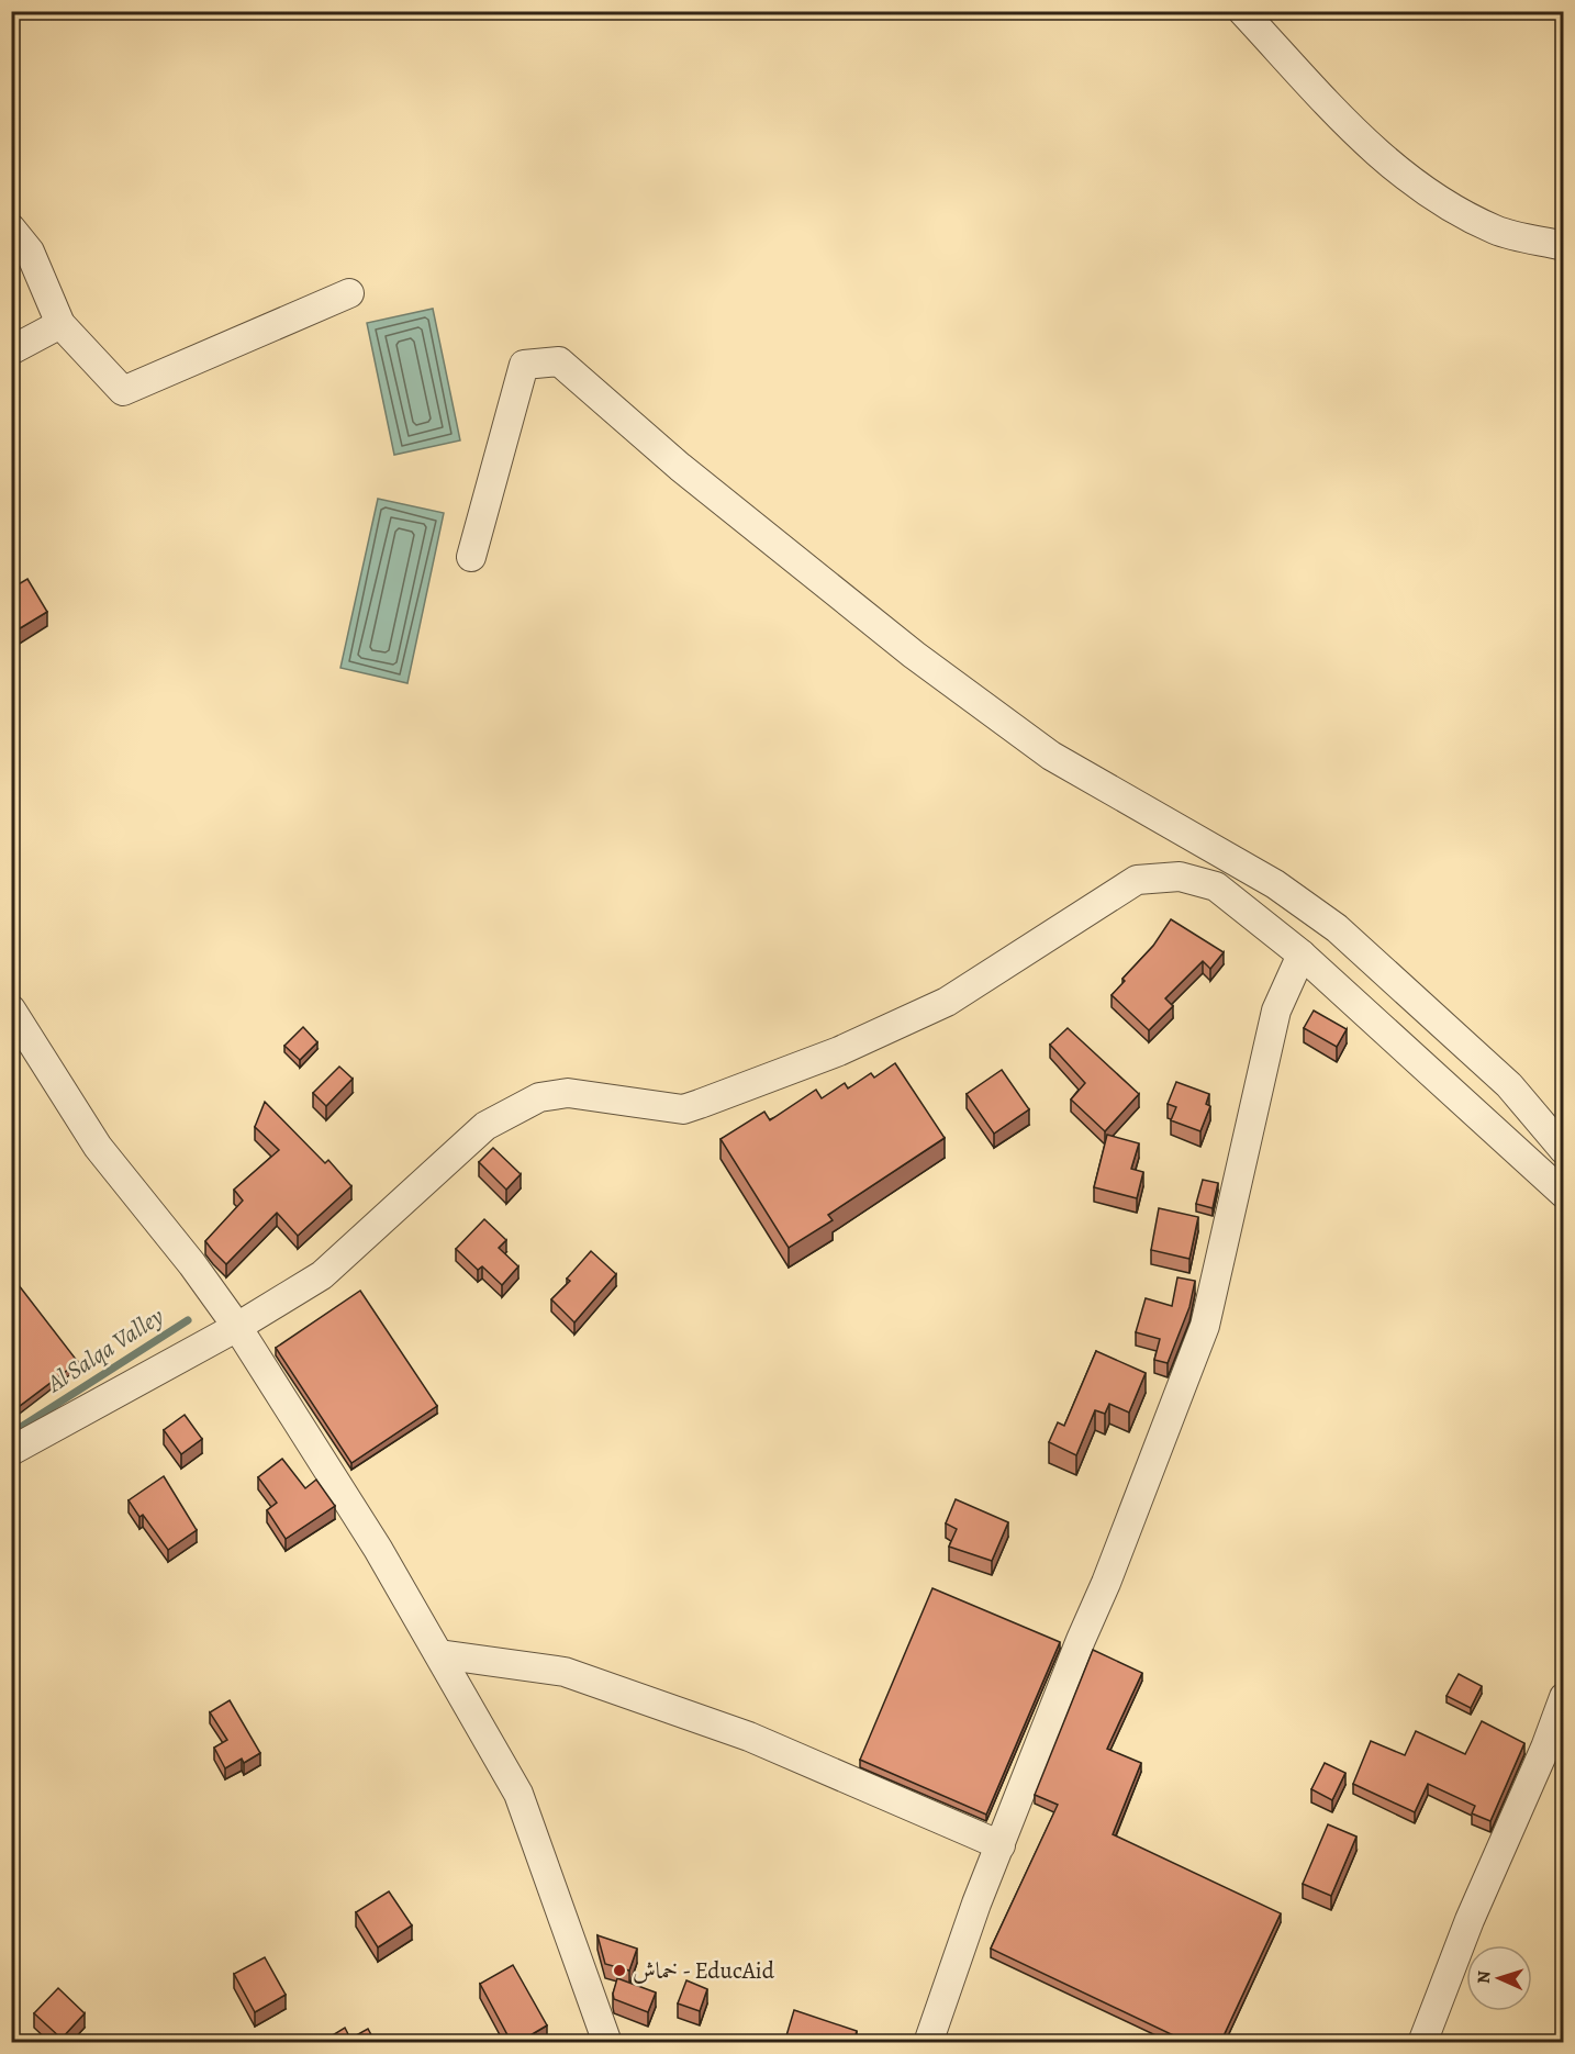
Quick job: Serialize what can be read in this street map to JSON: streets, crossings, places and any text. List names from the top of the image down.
{
  "water": ["Al Salqa Valley"],
  "places": ["خماش - EducAid"],
  "north": "left"
}
